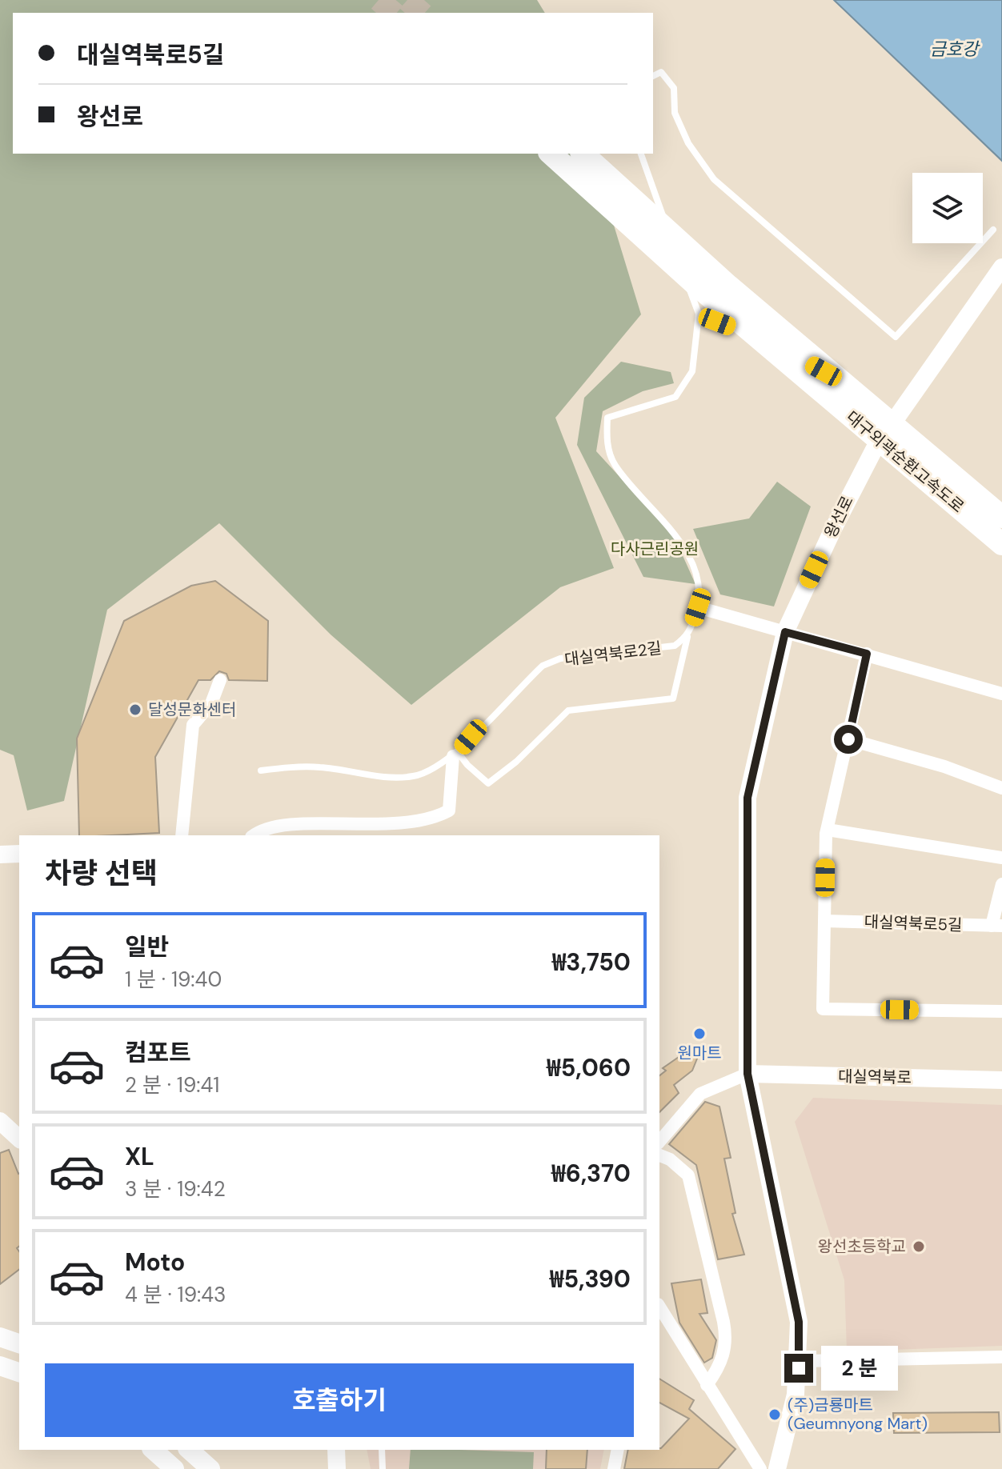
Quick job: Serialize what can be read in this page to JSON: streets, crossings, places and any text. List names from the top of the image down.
{
  "streets": {
    "highway": ["대구외곽순환고속도로"],
    "main road": ["왕선로", "대실역북로"],
    "street": ["대실역북로5길"],
    "lane": ["대실역북로2길"]
  },
  "crossings": [
    ["왕선로", "대실역북로"]
  ],
  "water": ["금호강"],
  "parks": ["다사근린공원"],
  "places": [
    "달성문화센터",
    "원마트",
    "왕선초등학교",
    "(주)금룡마트 (Geumnyong Mart)"
  ],
  "page": {
    "banner": ["대실역북로5길", "왕선로"],
    "heading": "차량 선택",
    "list": [
      {
        "name": "일반",
        "note": "1 분 · 19:40",
        "value": "₩3,750"
      },
      {
        "name": "컴포트",
        "note": "2 분 · 19:41",
        "value": "₩5,060"
      },
      {
        "name": "XL",
        "note": "3 분 · 19:42",
        "value": "₩6,370"
      },
      {
        "name": "Moto",
        "note": "4 분 · 19:43",
        "value": "₩5,390"
      }
    ],
    "bubble": "2 분",
    "buttons": "호출하기"
  }
}
